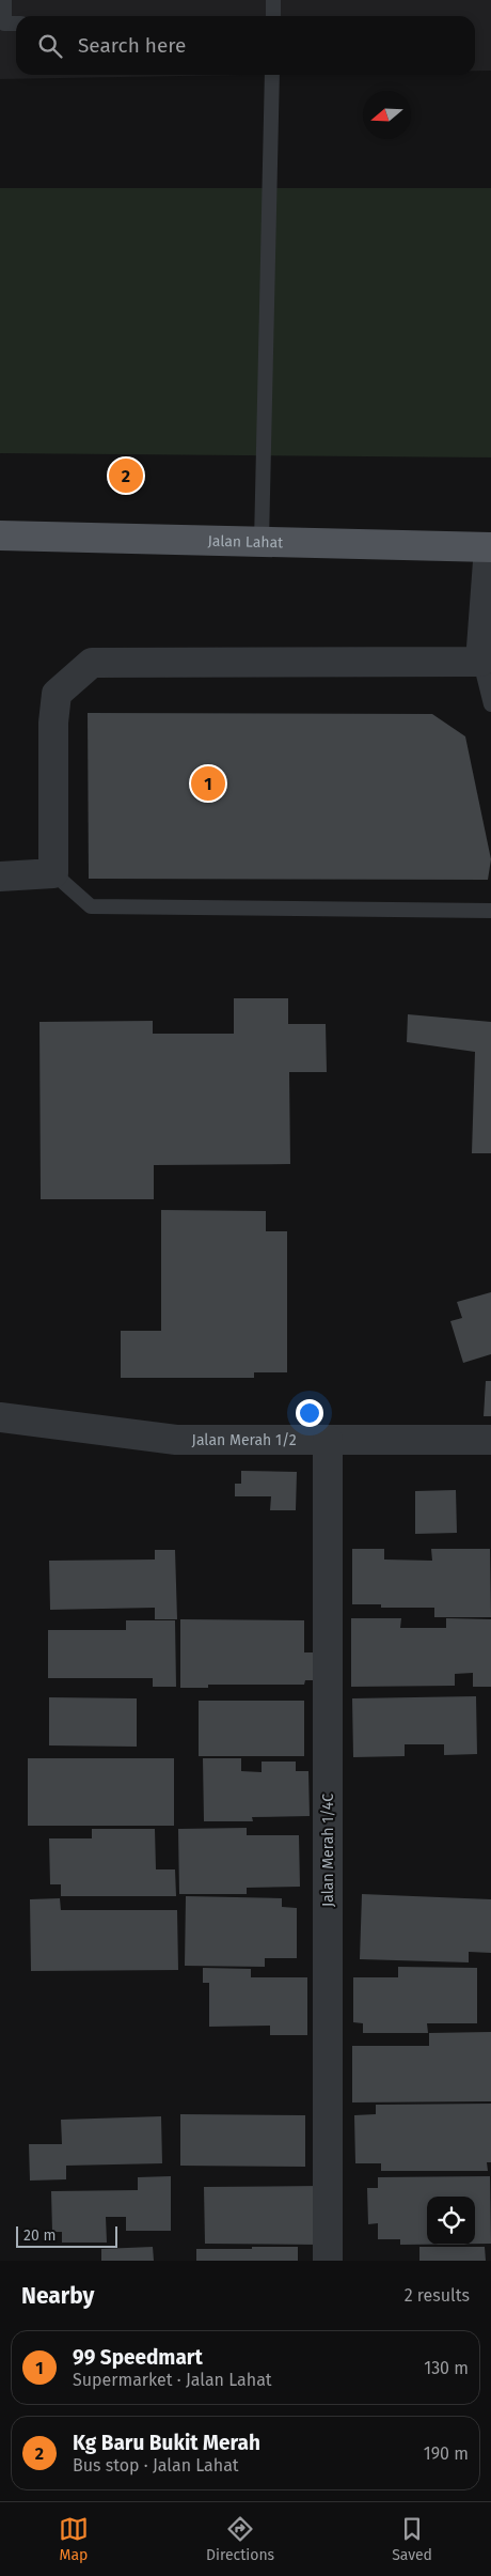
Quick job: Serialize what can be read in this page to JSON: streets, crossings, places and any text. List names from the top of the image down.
{
  "streets": {
    "main road": ["Jalan Lahat"],
    "street": ["Jalan Merah 1/2", "Jalan Merah 1/4C"]
  },
  "crossings": [
    ["Jalan Merah 1/2", "Jalan Merah 1/4C"]
  ],
  "scale_bar": "20 m",
  "north": "left",
  "page": {
    "search": "Search here",
    "pins": ["2", "1"],
    "scale": "20 m",
    "heading": ["Nearby", "2 results"],
    "list": [
      {
        "mark": "1",
        "name": "99 Speedmart",
        "note": "Supermarket · Jalan Lahat",
        "value": "130 m"
      },
      {
        "mark": "2",
        "name": "Kg Baru Bukit Merah",
        "note": "Bus stop · Jalan Lahat",
        "value": "190 m"
      }
    ],
    "nav": ["Map", "Directions", "Saved"]
  }
}
